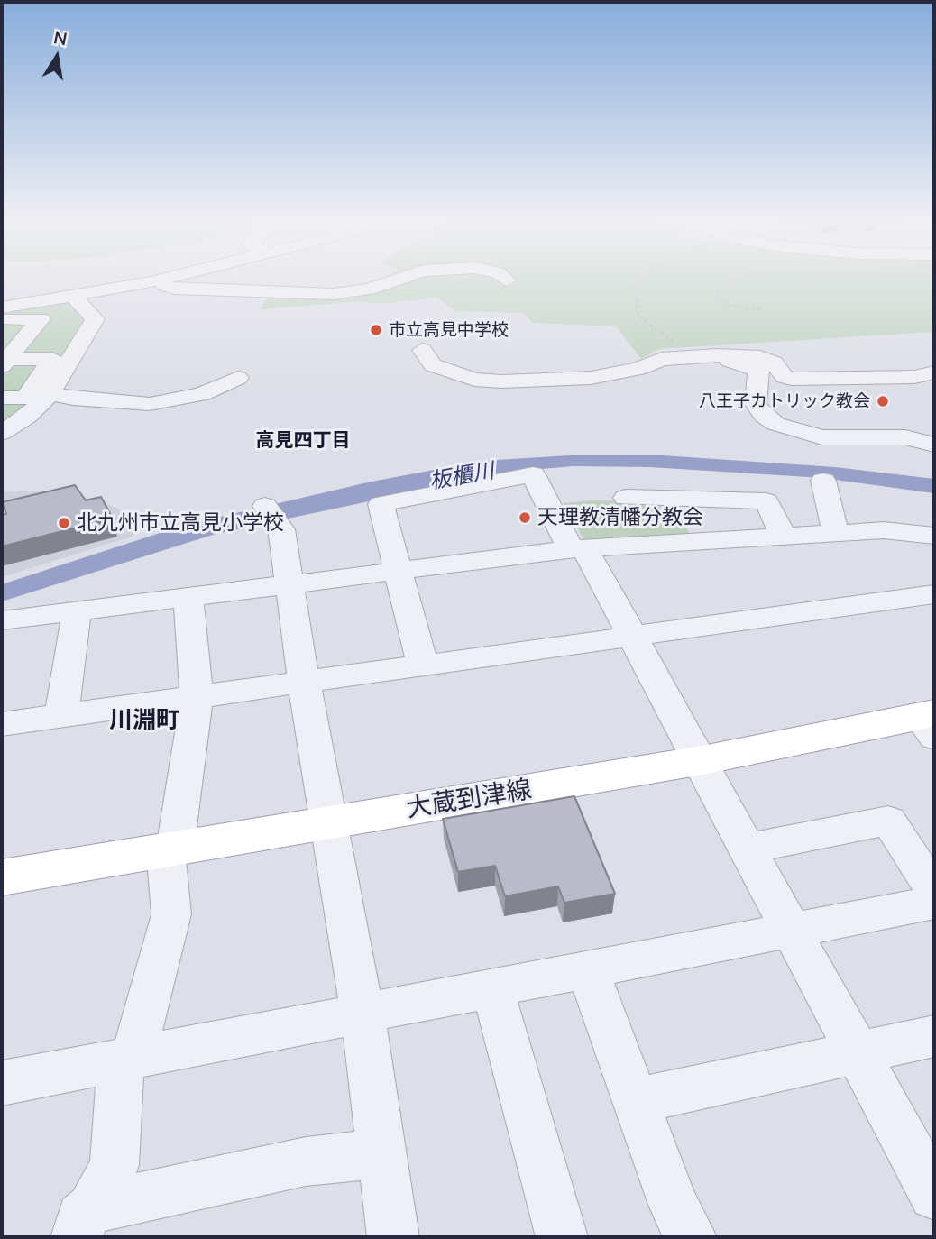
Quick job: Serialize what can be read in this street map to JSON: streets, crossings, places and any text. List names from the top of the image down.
{
  "streets": {
    "main road": ["大蔵到津線"]
  },
  "districts": ["高見四丁目", "川淵町"],
  "water": ["板櫃川"],
  "places": [
    "市立高見中学校",
    "八王子カトリック教会",
    "天理教清幡分教会",
    "北九州市立高見小学校"
  ],
  "north": "top"
}
